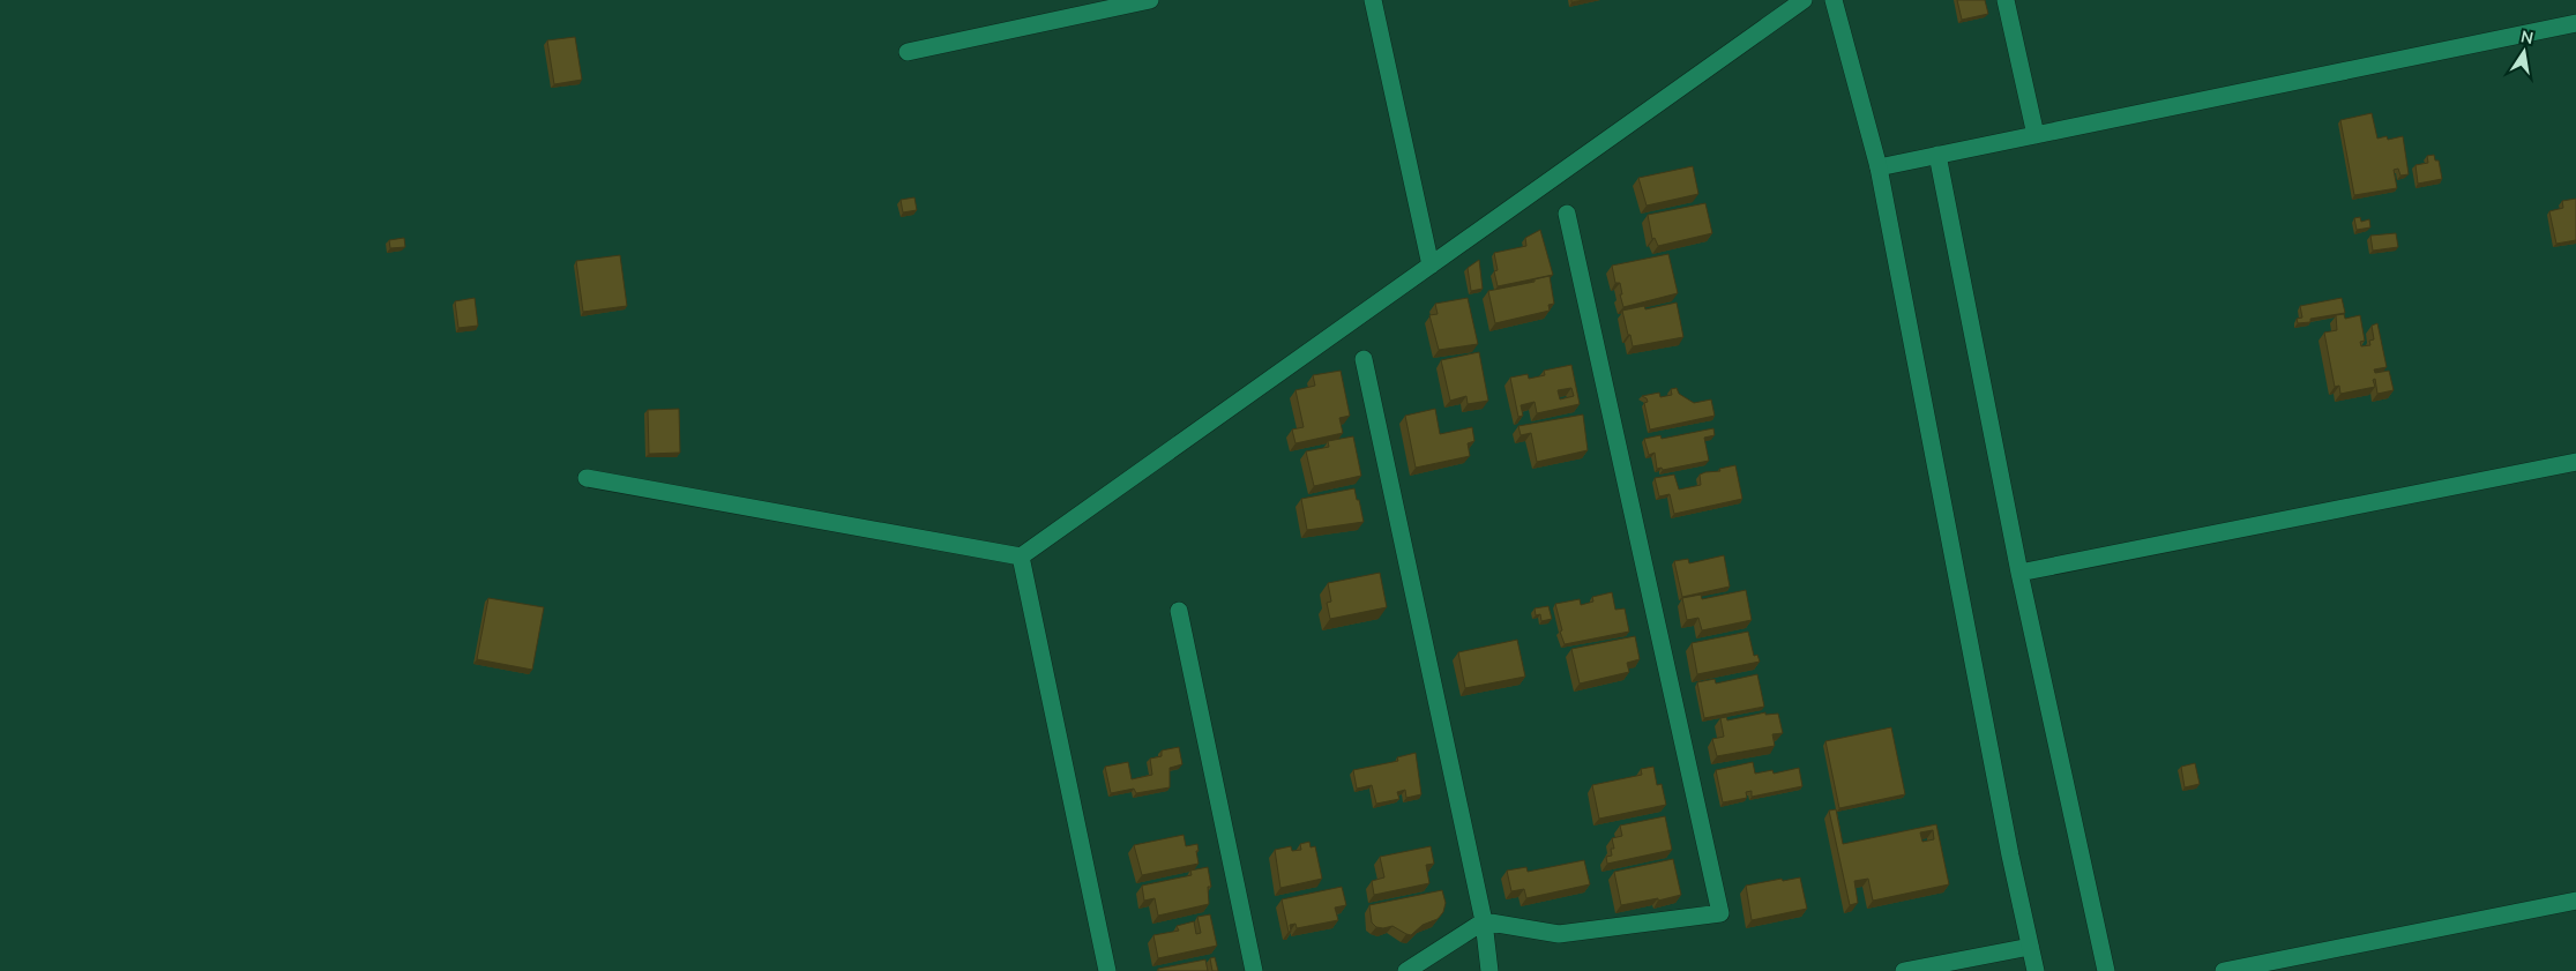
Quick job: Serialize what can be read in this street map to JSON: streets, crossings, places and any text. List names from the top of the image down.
{
  "north": "top"
}
